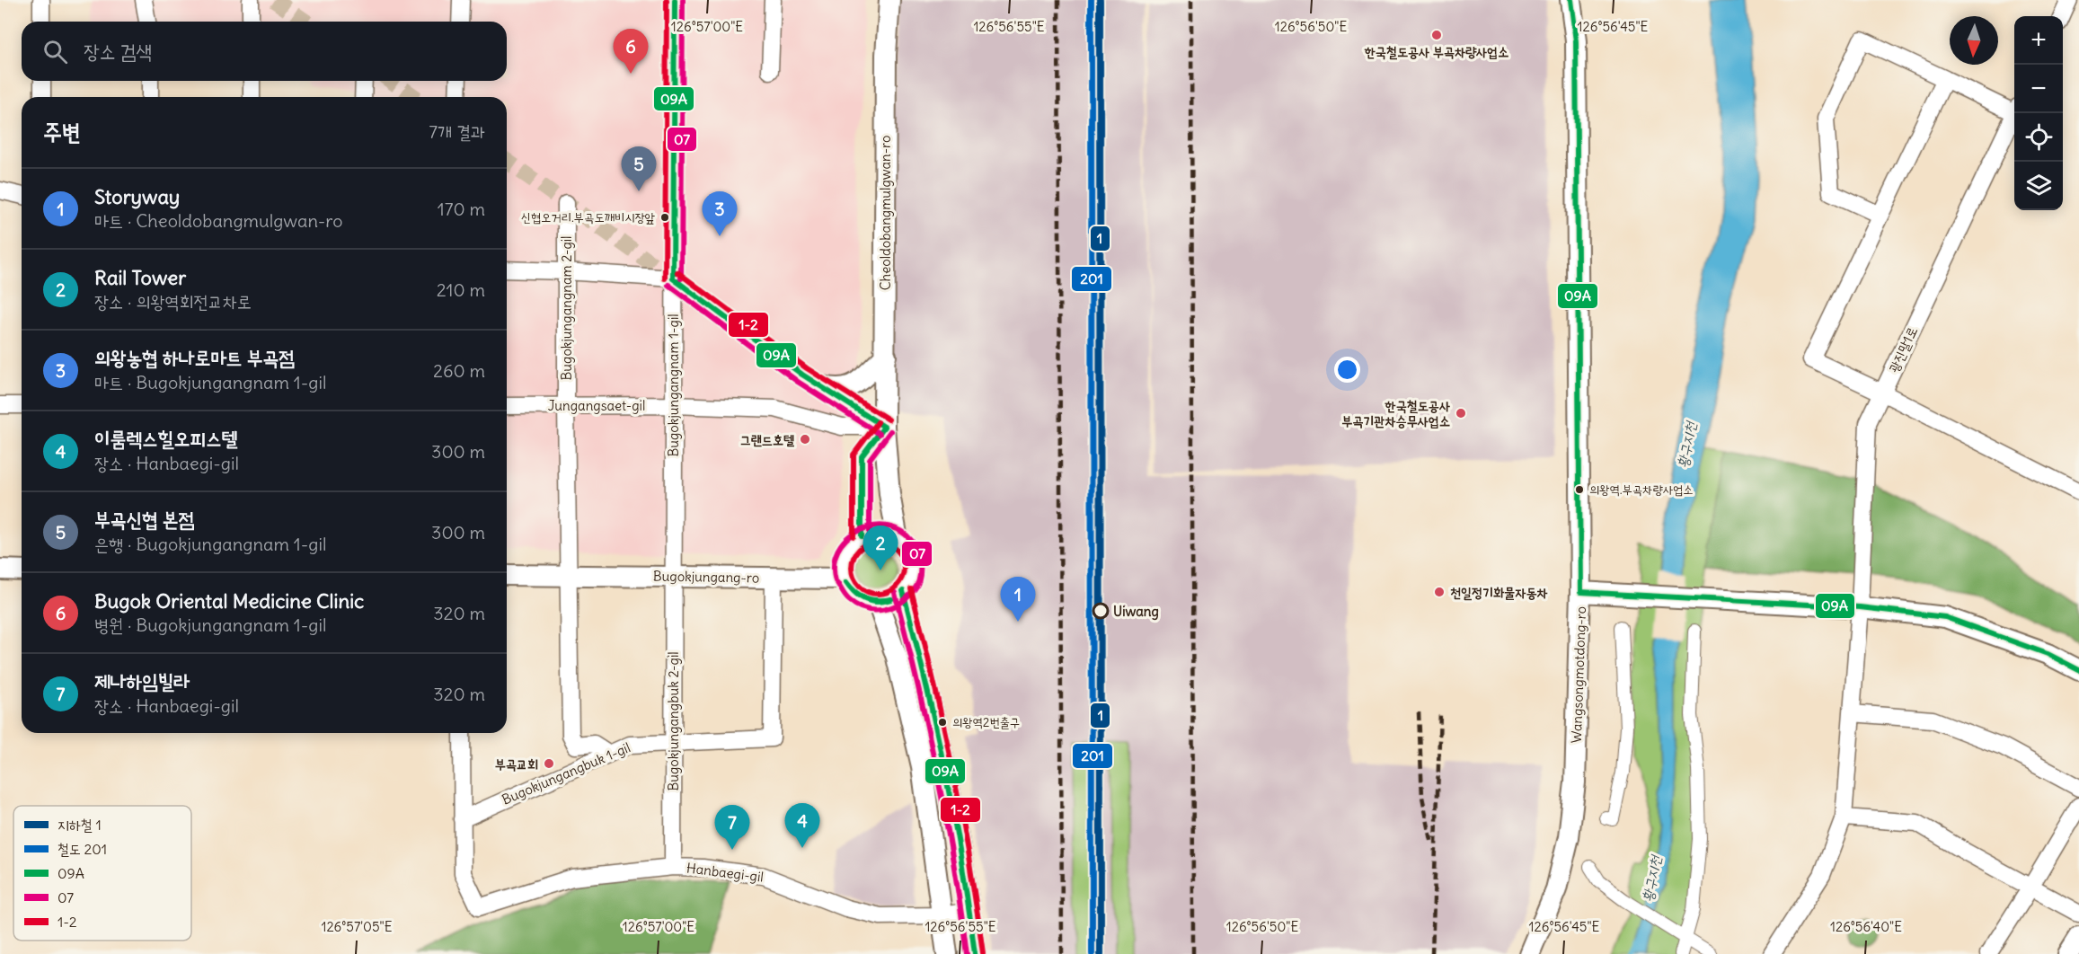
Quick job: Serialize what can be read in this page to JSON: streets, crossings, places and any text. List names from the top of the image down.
{
  "streets": {
    "street": [
      "Cheoldobangmulgwan-ro",
      "Bugokjungangnam 2-gil",
      "광진말1로",
      "Bugokjungangnam 1-gil",
      "Jungangsaet-gil",
      "Bugokjungang-ro",
      "Wangsongmotdong-ro",
      "Bugokjungangbuk 2-gil",
      "Bugokjungangbuk 1-gil",
      "Hanbaegi-gil"
    ]
  },
  "crossings": [
    ["Cheoldobangmulgwan-ro", "Jungangsaet-gil"],
    ["Cheoldobangmulgwan-ro", "Bugokjungang-ro"],
    ["Bugokjungangnam 2-gil", "Jungangsaet-gil"],
    ["Bugokjungangnam 2-gil", "Bugokjungang-ro"],
    ["Bugokjungangnam 1-gil", "Jungangsaet-gil"],
    ["Bugokjungangnam 1-gil", "Bugokjungang-ro"],
    ["Bugokjungangnam 1-gil", "Bugokjungangbuk 2-gil"],
    ["Bugokjungang-ro", "Bugokjungangbuk 2-gil"],
    ["Bugokjungang-ro", "Bugokjungangbuk 1-gil"],
    ["Bugokjungangbuk 2-gil", "Bugokjungangbuk 1-gil"],
    ["Bugokjungangbuk 2-gil", "Hanbaegi-gil"],
    ["Bugokjungangbuk 1-gil", "Hanbaegi-gil"]
  ],
  "water": ["황구지천"],
  "places": [
    "한국철도공사 부곡차량사업소",
    "신협오거리.부곡도깨비시장앞",
    "한국철도공사 부곡기관차승무사업소",
    "그랜드호텔",
    "의왕역.부곡차량사업소",
    "천일정기화물자동차",
    "Uiwang",
    "의왕역2번출구",
    "부곡교회"
  ],
  "lines": [
    "metro line 1",
    "rail line 201",
    "transit line 09A",
    "transit line 07",
    "transit line 1-2"
  ],
  "legend": [
    "지하철 1",
    "철도 201",
    "09A",
    "07",
    "1-2"
  ],
  "north": "bottom",
  "page": {
    "map_buttons": ["+", "−"],
    "search": "장소 검색",
    "pins": [
      "6",
      "5",
      "3",
      "2",
      "1",
      "4",
      "7"
    ],
    "heading": ["주변", "7개 결과"],
    "list": [
      {
        "mark": "1",
        "name": "Storyway",
        "note": "마트 · Cheoldobangmulgwan-ro",
        "value": "170 m"
      },
      {
        "mark": "2",
        "name": "Rail Tower",
        "note": "장소 · 의왕역회전교차로",
        "value": "210 m"
      },
      {
        "mark": "3",
        "name": "의왕농협 하나로마트 부곡점",
        "note": "마트 · Bugokjungangnam 1-gil",
        "value": "260 m"
      },
      {
        "mark": "4",
        "name": "이룸렉스힐오피스텔",
        "note": "장소 · Hanbaegi-gil",
        "value": "300 m"
      },
      {
        "mark": "5",
        "name": "부곡신협 본점",
        "note": "은행 · Bugokjungangnam 1-gil",
        "value": "300 m"
      },
      {
        "mark": "6",
        "name": "Bugok Oriental Medicine Clinic",
        "note": "병원 · Bugokjungangnam 1-gil",
        "value": "320 m"
      },
      {
        "mark": "7",
        "name": "제나하임빌라",
        "note": "장소 · Hanbaegi-gil",
        "value": "320 m"
      }
    ]
  },
  "coordinates": [
    "126°57'00\"E",
    "126°56'55\"E",
    "126°56'50\"E",
    "126°56'45\"E",
    "126°57'05\"E",
    "126°56'40\"E"
  ]
}
